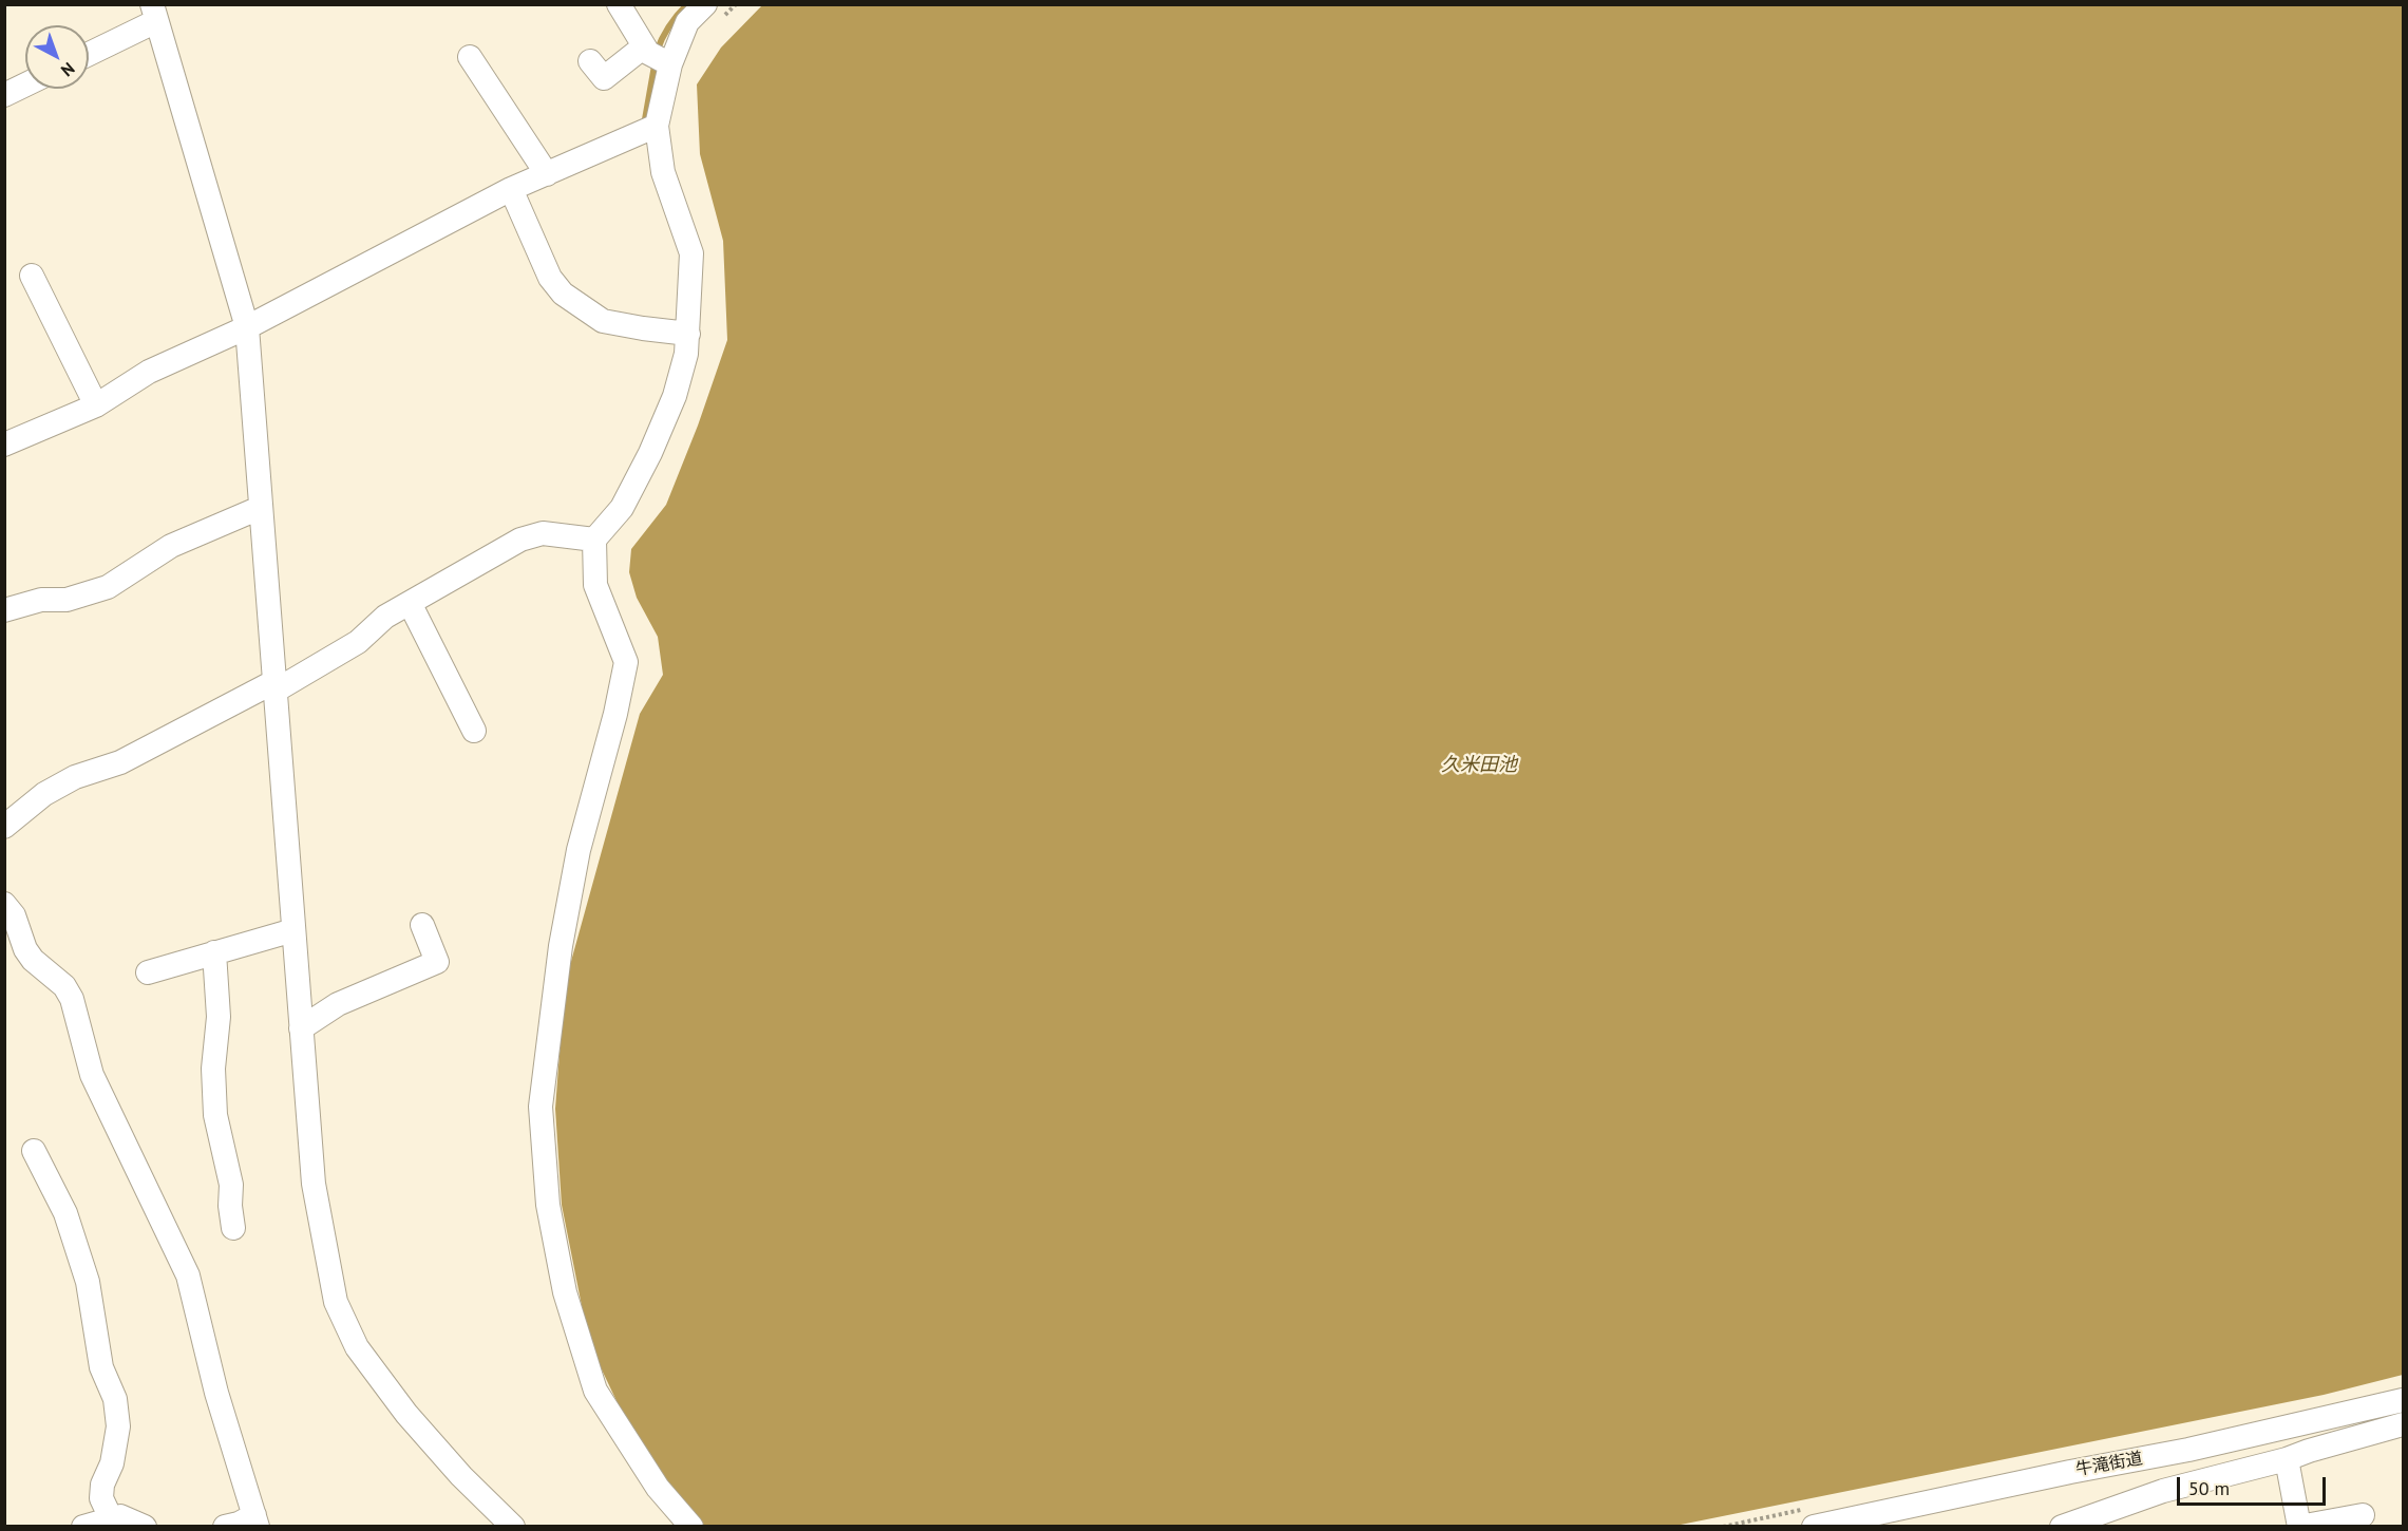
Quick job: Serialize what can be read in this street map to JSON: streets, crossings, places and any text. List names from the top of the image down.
{
  "streets": {
    "street": ["牛滝街道"]
  },
  "water": ["久米田池"],
  "scale_bar": "50 m",
  "north": "bottom right"
}
